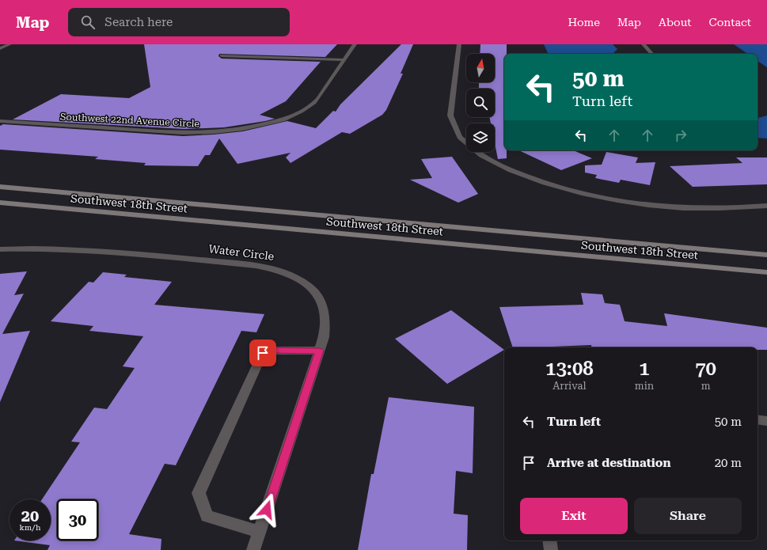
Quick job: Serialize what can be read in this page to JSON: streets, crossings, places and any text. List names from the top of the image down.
{
  "streets": {
    "main road": ["Southwest 18th Street"],
    "street": ["Southwest 22nd Avenue Circle", "Water Circle"]
  },
  "north": "top",
  "page": {
    "header": "Map",
    "search": "Search here",
    "nav": [
      "Home",
      "Map",
      "About",
      "Contact"
    ],
    "turn": ["50 m", "Turn left"],
    "eta": [
      "13:08",
      "Arrival",
      "1",
      "min",
      "70",
      "m"
    ],
    "list": [
      {
        "name": "Turn left",
        "value": "50 m"
      },
      {
        "name": "Arrive at destination",
        "value": "20 m"
      }
    ],
    "buttons": ["Exit", "Share"],
    "speed": "20 km/h",
    "limit": "30"
  }
}
